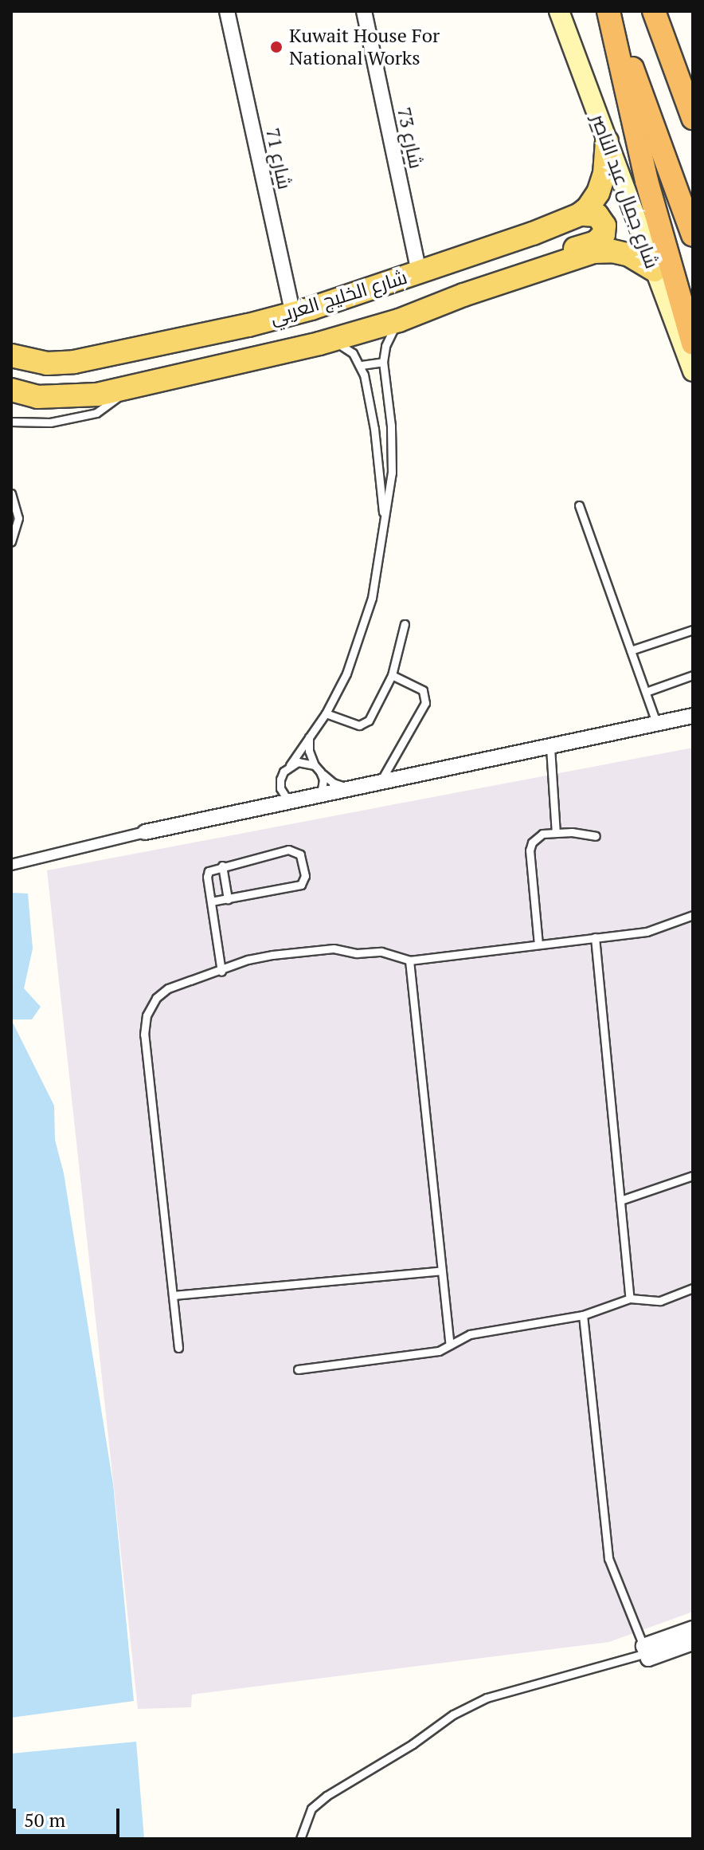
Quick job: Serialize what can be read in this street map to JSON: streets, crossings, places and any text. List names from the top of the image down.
{
  "streets": {
    "main road": ["شارع جمال عبد الناصر", "شارع الخليج العربي"],
    "street": ["شارع 73", "شارع 71"]
  },
  "crossings": [
    ["شارع 73", "شارع الخليج العربي"],
    ["شارع 71", "شارع الخليج العربي"],
    ["شارع جمال عبد الناصر", "شارع الخليج العربي"]
  ],
  "places": ["Kuwait House For National Works"],
  "scale_bar": "50 m"
}
